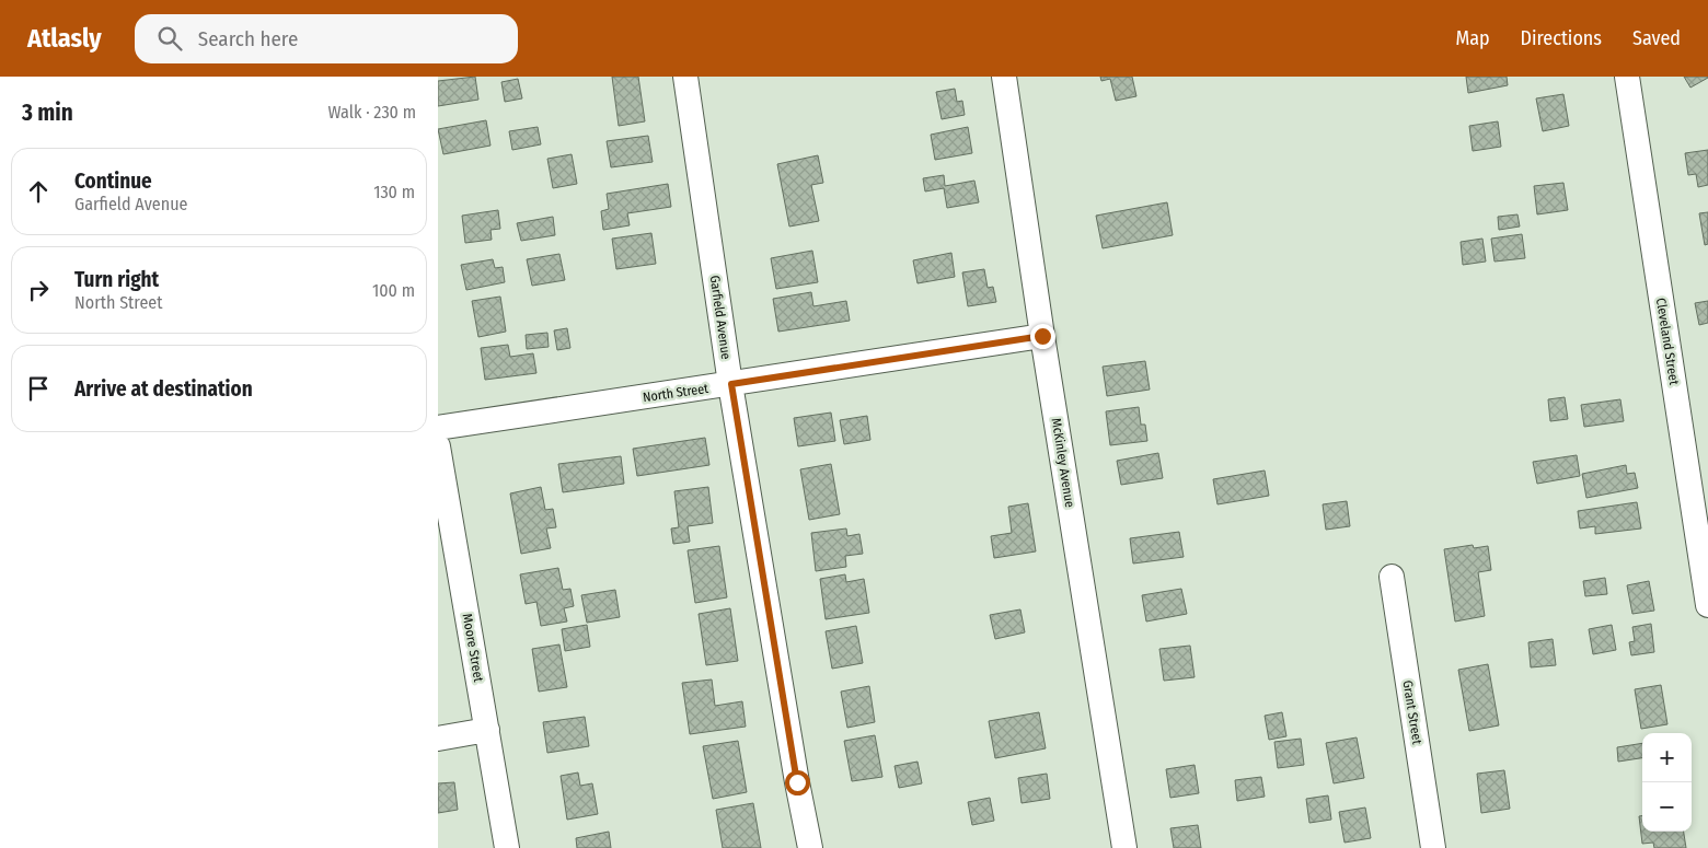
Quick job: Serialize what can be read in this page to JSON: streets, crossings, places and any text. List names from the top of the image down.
{
  "streets": {
    "street": [
      "Garfield Avenue",
      "Cleveland Street",
      "North Street",
      "McKinley Avenue",
      "Moore Street",
      "Grant Street"
    ]
  },
  "crossings": [
    ["Garfield Avenue", "North Street"],
    ["North Street", "McKinley Avenue"]
  ],
  "page": {
    "header": "Atlasly",
    "search": "Search here",
    "nav": ["Map", "Directions", "Saved"],
    "heading": ["3 min", "Walk · 230 m"],
    "list": [
      ["Continue", "Garfield Avenue", "130 m"],
      ["Turn right", "North Street", "100 m"],
      "Arrive at destination"
    ],
    "map_buttons": ["+", "−"]
  }
}
